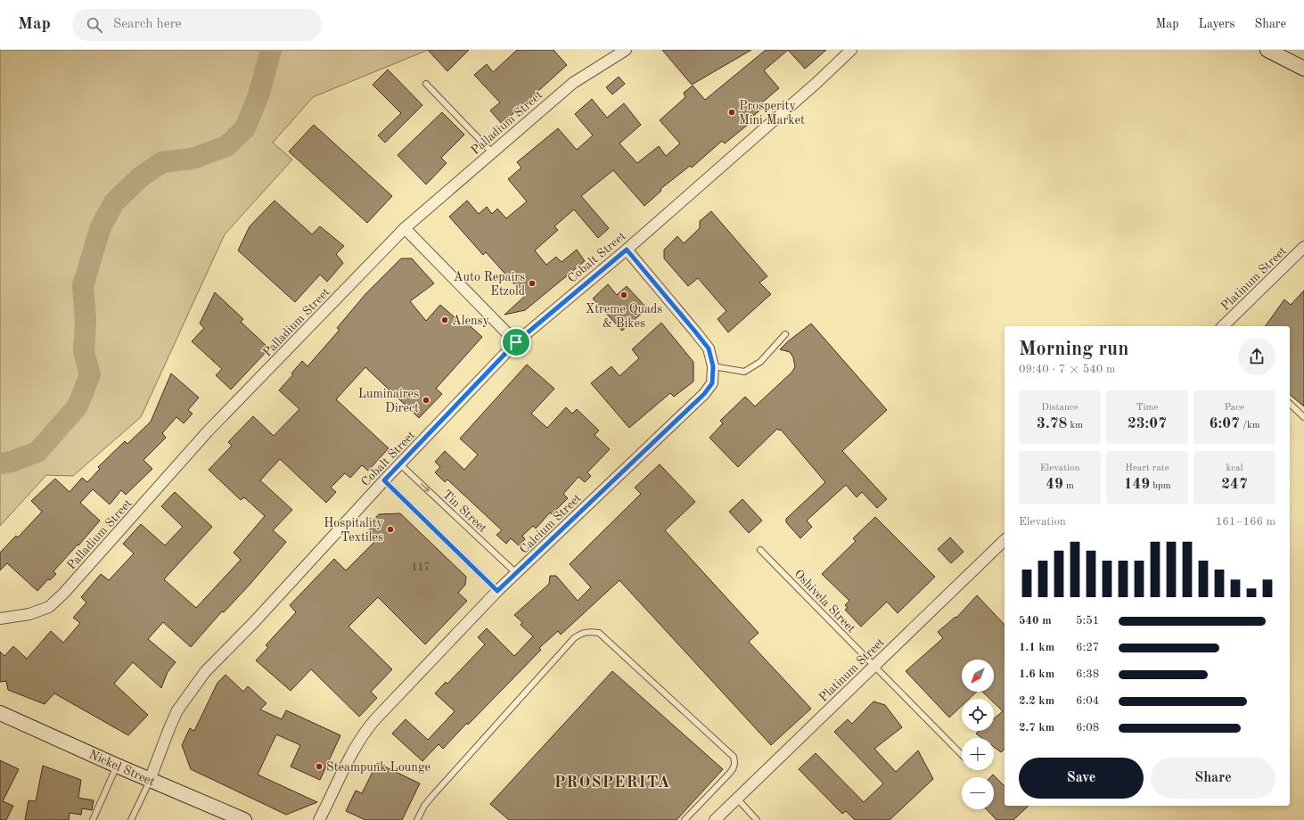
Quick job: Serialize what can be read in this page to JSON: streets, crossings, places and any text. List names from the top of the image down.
{
  "streets": {
    "street": [
      "Palladium Street",
      "Cobalt Street",
      "Platinum Street",
      "Calcium Street",
      "Nickel Street"
    ],
    "lane": ["Tin Street", "Oshivela Street"]
  },
  "crossings": [
    ["Cobalt Street", "Tin Street"],
    ["Cobalt Street", "Calcium Street"],
    ["Cobalt Street", "Nickel Street"],
    ["Platinum Street", "Oshivela Street"],
    ["Tin Street", "Calcium Street"]
  ],
  "districts": ["PROSPERITA"],
  "places": [
    "Prosperity Mini Market",
    "Auto Repairs Etzold",
    "Xtreme Quads & Bikes",
    "Alensy",
    "Luminaires Direct",
    "Hospitality Textiles",
    "Steampunk Lounge"
  ],
  "house_numbers": ["117"],
  "north": "bottom left",
  "page": {
    "header": "Map",
    "search": "Search here",
    "nav": ["Map", "Layers", "Share"],
    "heading": ["Morning run", "09:40 · 7 × 540 m"],
    "stats": [
      ["Distance", "3.78 km"],
      ["Time", "23:07"],
      ["Pace", "6:07 /km"],
      ["Elevation", "49 m"],
      ["Heart rate", "149 bpm"],
      ["kcal", "247"]
    ],
    "chart": ["Elevation", "161–166 m"],
    "list": [
      {
        "name": "540 m",
        "note": "5:51"
      },
      {
        "name": "1.1 km",
        "note": "6:27"
      },
      {
        "name": "1.6 km",
        "note": "6:38"
      },
      {
        "name": "2.2 km",
        "note": "6:04"
      },
      {
        "name": "2.7 km",
        "note": "6:08"
      }
    ],
    "map_buttons": ["+", "−"],
    "buttons": ["Save", "Share"]
  }
}
